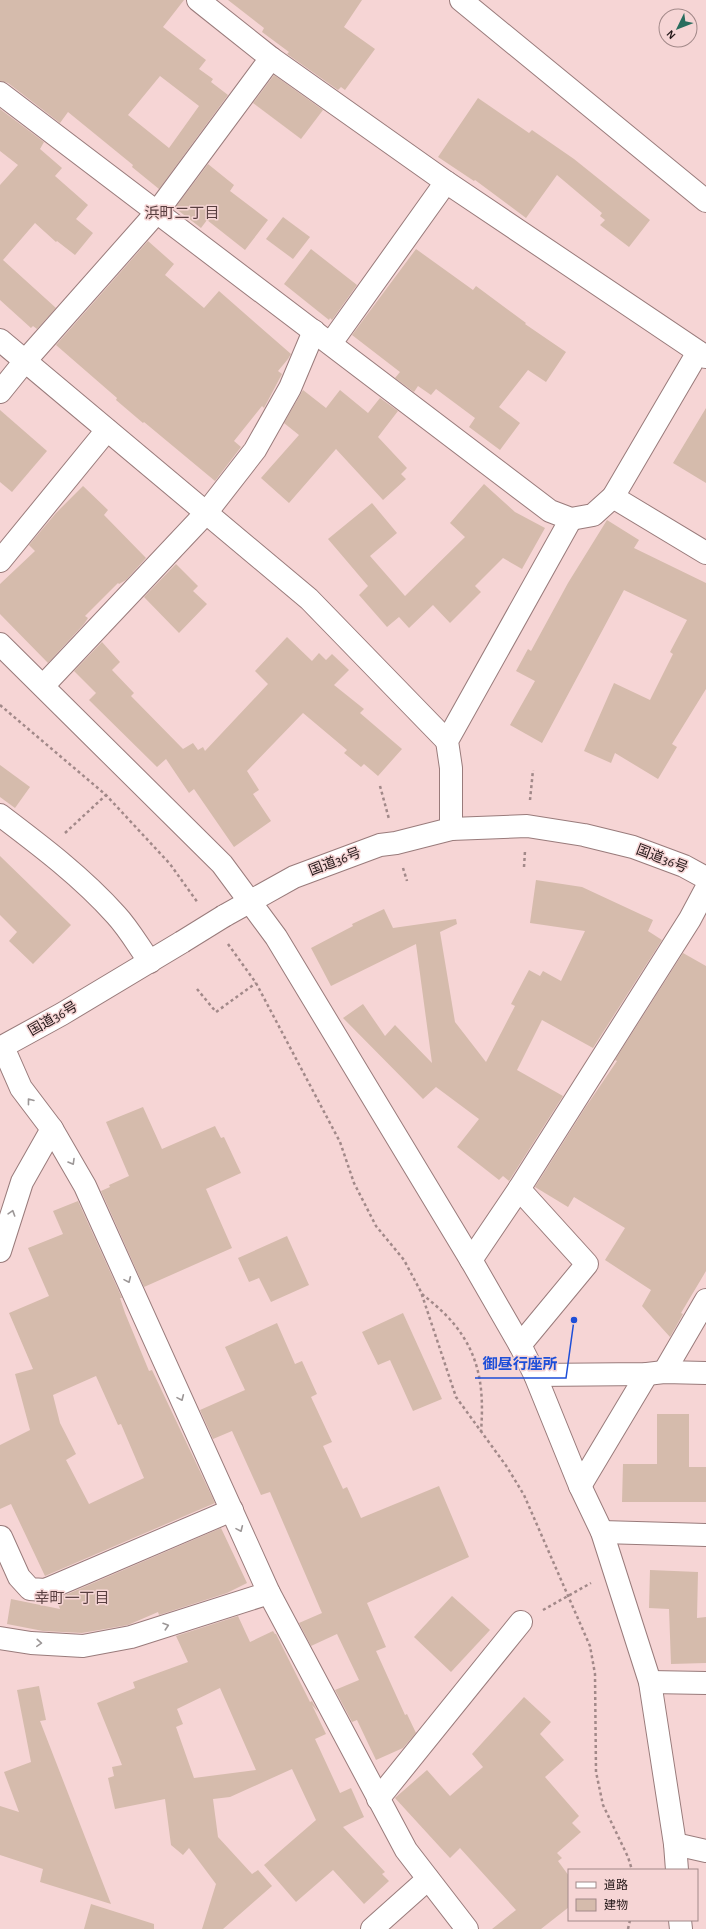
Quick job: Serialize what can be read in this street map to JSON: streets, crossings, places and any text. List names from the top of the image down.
{
  "streets": {
    "main road": ["国道36号"]
  },
  "districts": ["浜町二丁目", "幸町一丁目"],
  "places": ["御昼行座所"],
  "legend": ["道路", "建物"],
  "north": "bottom left"
}
